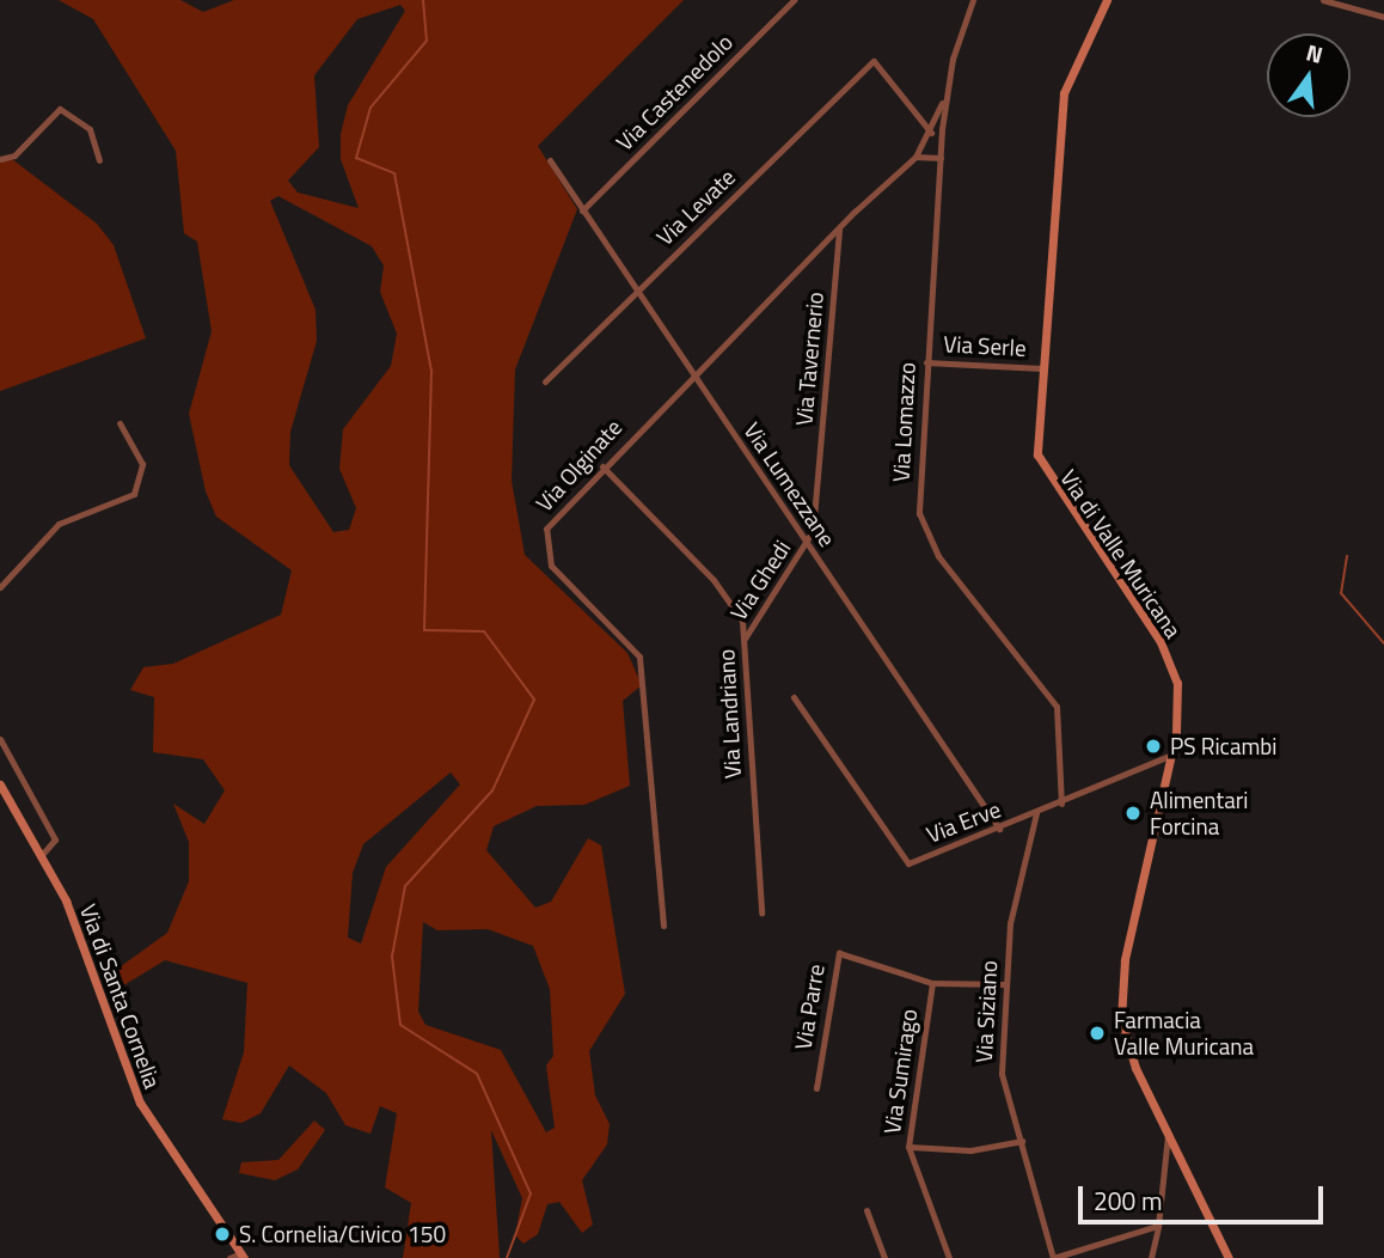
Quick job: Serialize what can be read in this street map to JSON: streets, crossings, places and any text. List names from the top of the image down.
{
  "streets": {
    "street": [
      "Via Castenedolo",
      "Via Levate",
      "Via Serle",
      "Via Tavernerio",
      "Via Lomazzo",
      "Via Olginate",
      "Via Lumezzane",
      "Via di Valle Muricana",
      "Via Ghedi",
      "Via Landriano",
      "Via Erve",
      "Via di Santa Cornelia",
      "Via Parre",
      "Via Siziano",
      "Via Sumirago"
    ]
  },
  "crossings": [
    ["Via Castenedolo", "Via Lumezzane"],
    ["Via Levate", "Via Olginate"],
    ["Via Levate", "Via Lumezzane"],
    ["Via Serle", "Via Lomazzo"],
    ["Via Serle", "Via di Valle Muricana"],
    ["Via Tavernerio", "Via Olginate"],
    ["Via Tavernerio", "Via Lumezzane"],
    ["Via Tavernerio", "Via Ghedi"],
    ["Via Lomazzo", "Via Olginate"],
    ["Via Lomazzo", "Via Erve"],
    ["Via Olginate", "Via Lumezzane"],
    ["Via Olginate", "Via Landriano"],
    ["Via Lumezzane", "Via Ghedi"],
    ["Via Lumezzane", "Via Erve"],
    ["Via di Valle Muricana", "Via Erve"],
    ["Via Ghedi", "Via Landriano"],
    ["Via Erve", "Via Siziano"],
    ["Via Parre", "Via Siziano"],
    ["Via Parre", "Via Sumirago"]
  ],
  "places": [
    "PS Ricambi",
    "Alimentari Forcina",
    "Farmacia Valle Muricana",
    "S. Cornelia/Civico 150"
  ],
  "scale_bar": "200 m",
  "north": "top"
}
